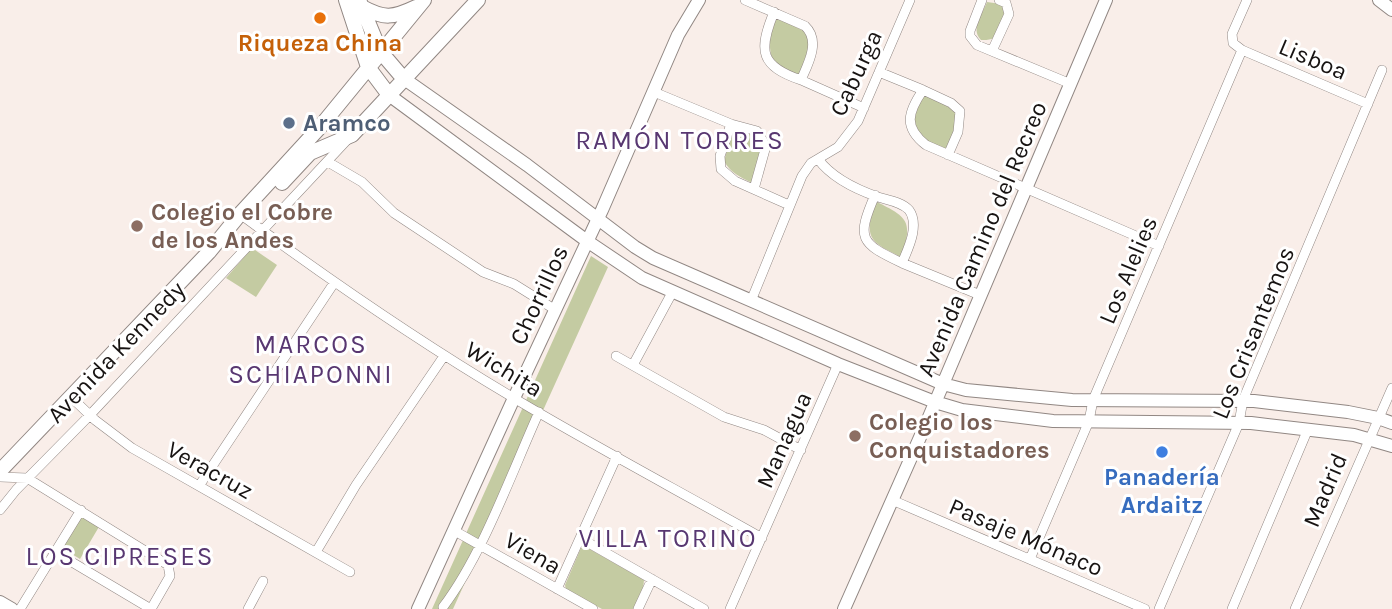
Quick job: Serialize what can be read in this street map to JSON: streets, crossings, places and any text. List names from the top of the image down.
{
  "streets": {
    "main road": ["Avenida Camino del Recreo", "Chorrillos", "Avenida Kennedy"],
    "street": [
      "Lisboa",
      "Caburga",
      "Los Alelies",
      "Los Crisantemos",
      "Wichita",
      "Managua",
      "Veracruz",
      "Madrid",
      "Pasaje Mónaco",
      "Viena"
    ]
  },
  "crossings": [
    ["Lisboa", "Los Alelies"],
    ["Lisboa", "Los Crisantemos"],
    ["Avenida Camino del Recreo", "Pasaje Mónaco"],
    ["Los Alelies", "Pasaje Mónaco"],
    ["Chorrillos", "Wichita"],
    ["Chorrillos", "Viena"],
    ["Avenida Kennedy", "Wichita"],
    ["Avenida Kennedy", "Veracruz"],
    ["Wichita", "Managua"]
  ],
  "districts": [
    "RAMÓN TORRES",
    "MARCOS SCHIAPONNI",
    "VILLA TORINO",
    "LOS CIPRESES"
  ],
  "places": [
    "Riqueza China",
    "Aramco",
    "Colegio el Cobre de los Andes",
    "Colegio los Conquistadores",
    "Panadería Ardaitz"
  ]
}
